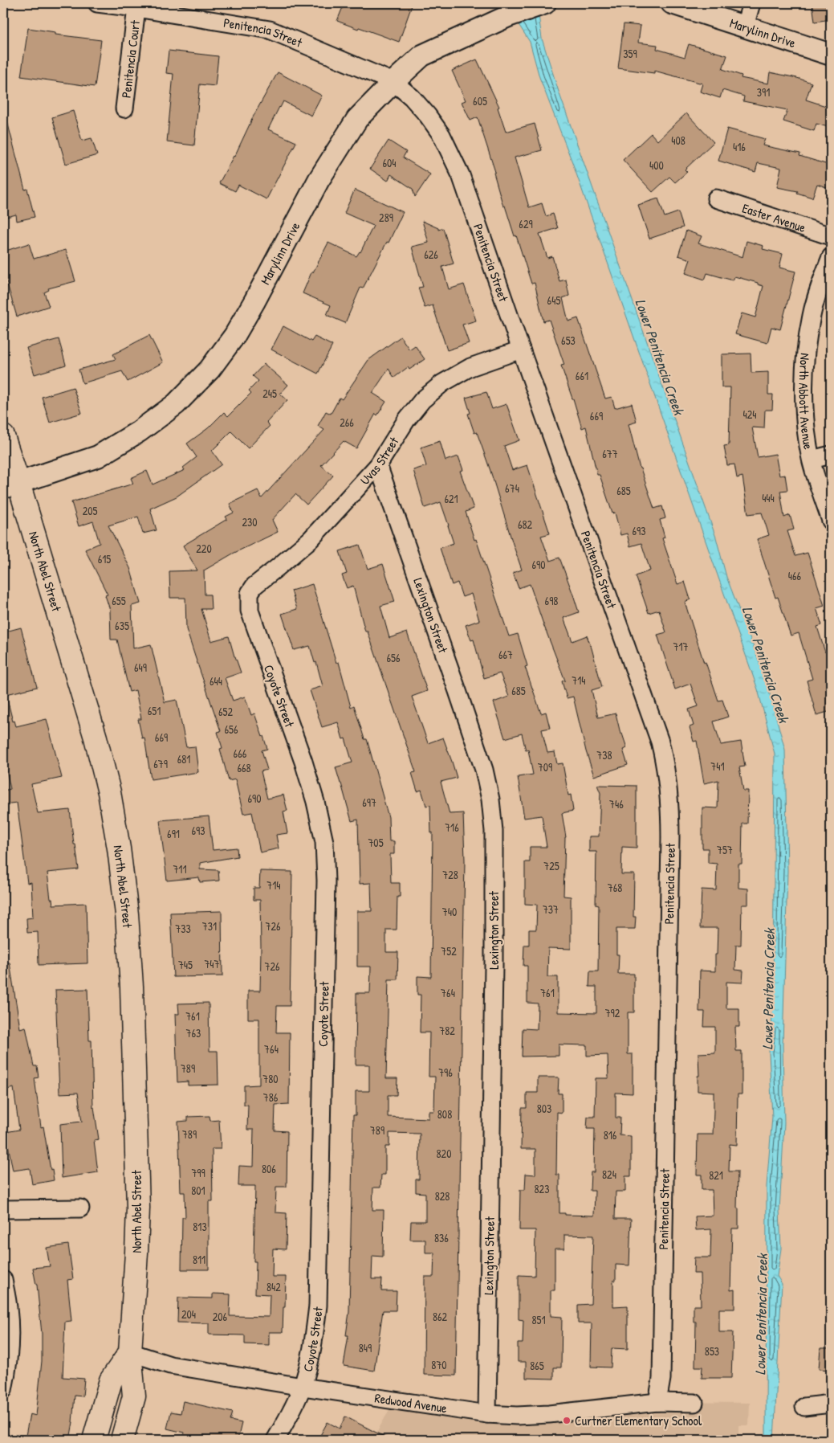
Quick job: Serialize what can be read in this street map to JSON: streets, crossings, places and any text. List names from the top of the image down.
{
  "streets": {
    "main road": ["North Abel Street"],
    "street": [
      "Marylinn Drive",
      "Penitencia Street",
      "Penitencia Court",
      "Easter Avenue",
      "North Abbott Avenue",
      "Uvas Street",
      "Lexington Street",
      "Coyote Street",
      "Redwood Avenue"
    ]
  },
  "crossings": [
    ["Marylinn Drive", "Penitencia Street"],
    ["Marylinn Drive", "North Abel Street"],
    ["Penitencia Street", "Penitencia Court"],
    ["Penitencia Street", "Uvas Street"],
    ["Penitencia Street", "Redwood Avenue"],
    ["Uvas Street", "Lexington Street"],
    ["Uvas Street", "Coyote Street"],
    ["North Abel Street", "Redwood Avenue"],
    ["Lexington Street", "Redwood Avenue"],
    ["Coyote Street", "Redwood Avenue"]
  ],
  "water": ["Lower Penitencia Creek"],
  "places": ["Curtner Elementary School"],
  "house_numbers": [
    "359",
    "391",
    "605",
    "408",
    "416",
    "604",
    "400",
    "289",
    "629",
    "626",
    "645",
    "653",
    "661",
    "245",
    "424",
    "669",
    "266",
    "677",
    "674",
    "685",
    "444",
    "621",
    "205",
    "230",
    "682",
    "693",
    "220",
    "615",
    "690",
    "466",
    "655",
    "698",
    "635",
    "717",
    "667",
    "656",
    "649",
    "714",
    "644",
    "685",
    "651",
    "652",
    "656",
    "669",
    "666",
    "738",
    "681",
    "679",
    "741",
    "709",
    "668",
    "690",
    "697",
    "746",
    "716",
    "693",
    "691",
    "705",
    "757",
    "725",
    "711",
    "728",
    "714",
    "768",
    "737",
    "740",
    "731",
    "726",
    "733",
    "752",
    "747",
    "745",
    "726",
    "764",
    "761",
    "792",
    "761",
    "782",
    "763",
    "764",
    "789",
    "796",
    "780",
    "786",
    "803",
    "808",
    "789",
    "789",
    "816",
    "820",
    "806",
    "799",
    "824",
    "821",
    "823",
    "801",
    "828",
    "813",
    "836",
    "811",
    "842",
    "204",
    "206",
    "862",
    "851",
    "849",
    "853",
    "870",
    "865"
  ]
}
